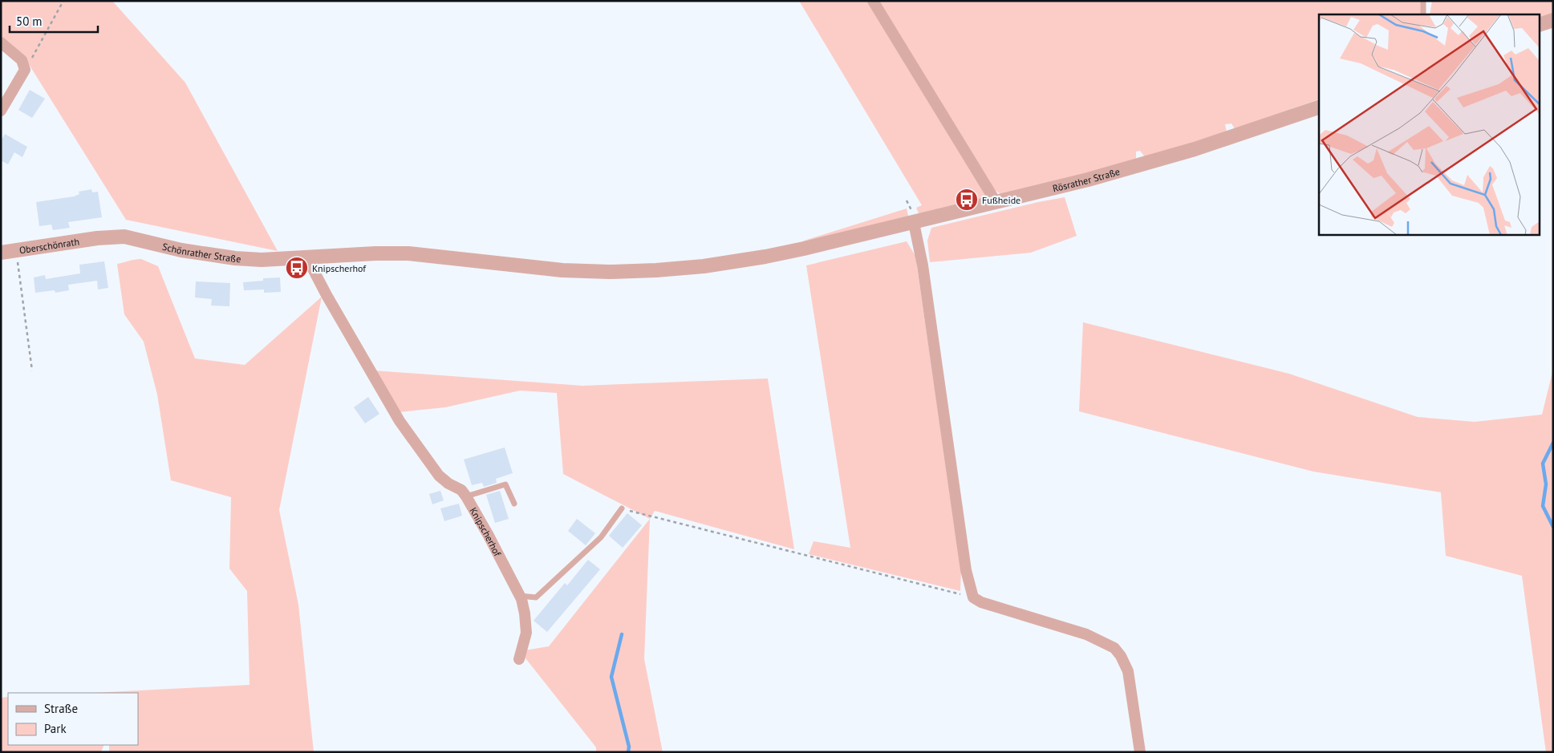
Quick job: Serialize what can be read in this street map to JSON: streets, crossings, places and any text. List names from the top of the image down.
{
  "streets": {
    "street": [
      "Rösrather Straße",
      "Oberschönrath",
      "Schönrather Straße",
      "Knipscherhof"
    ]
  },
  "crossings": [
    ["Rösrather Straße", "Schönrather Straße"],
    ["Oberschönrath", "Schönrather Straße"],
    ["Schönrather Straße", "Knipscherhof"]
  ],
  "places": {
    "bus stop": ["Fußheide", "Knipscherhof"]
  },
  "legend": ["Straße", "Park"],
  "scale_bar": "50 m"
}
